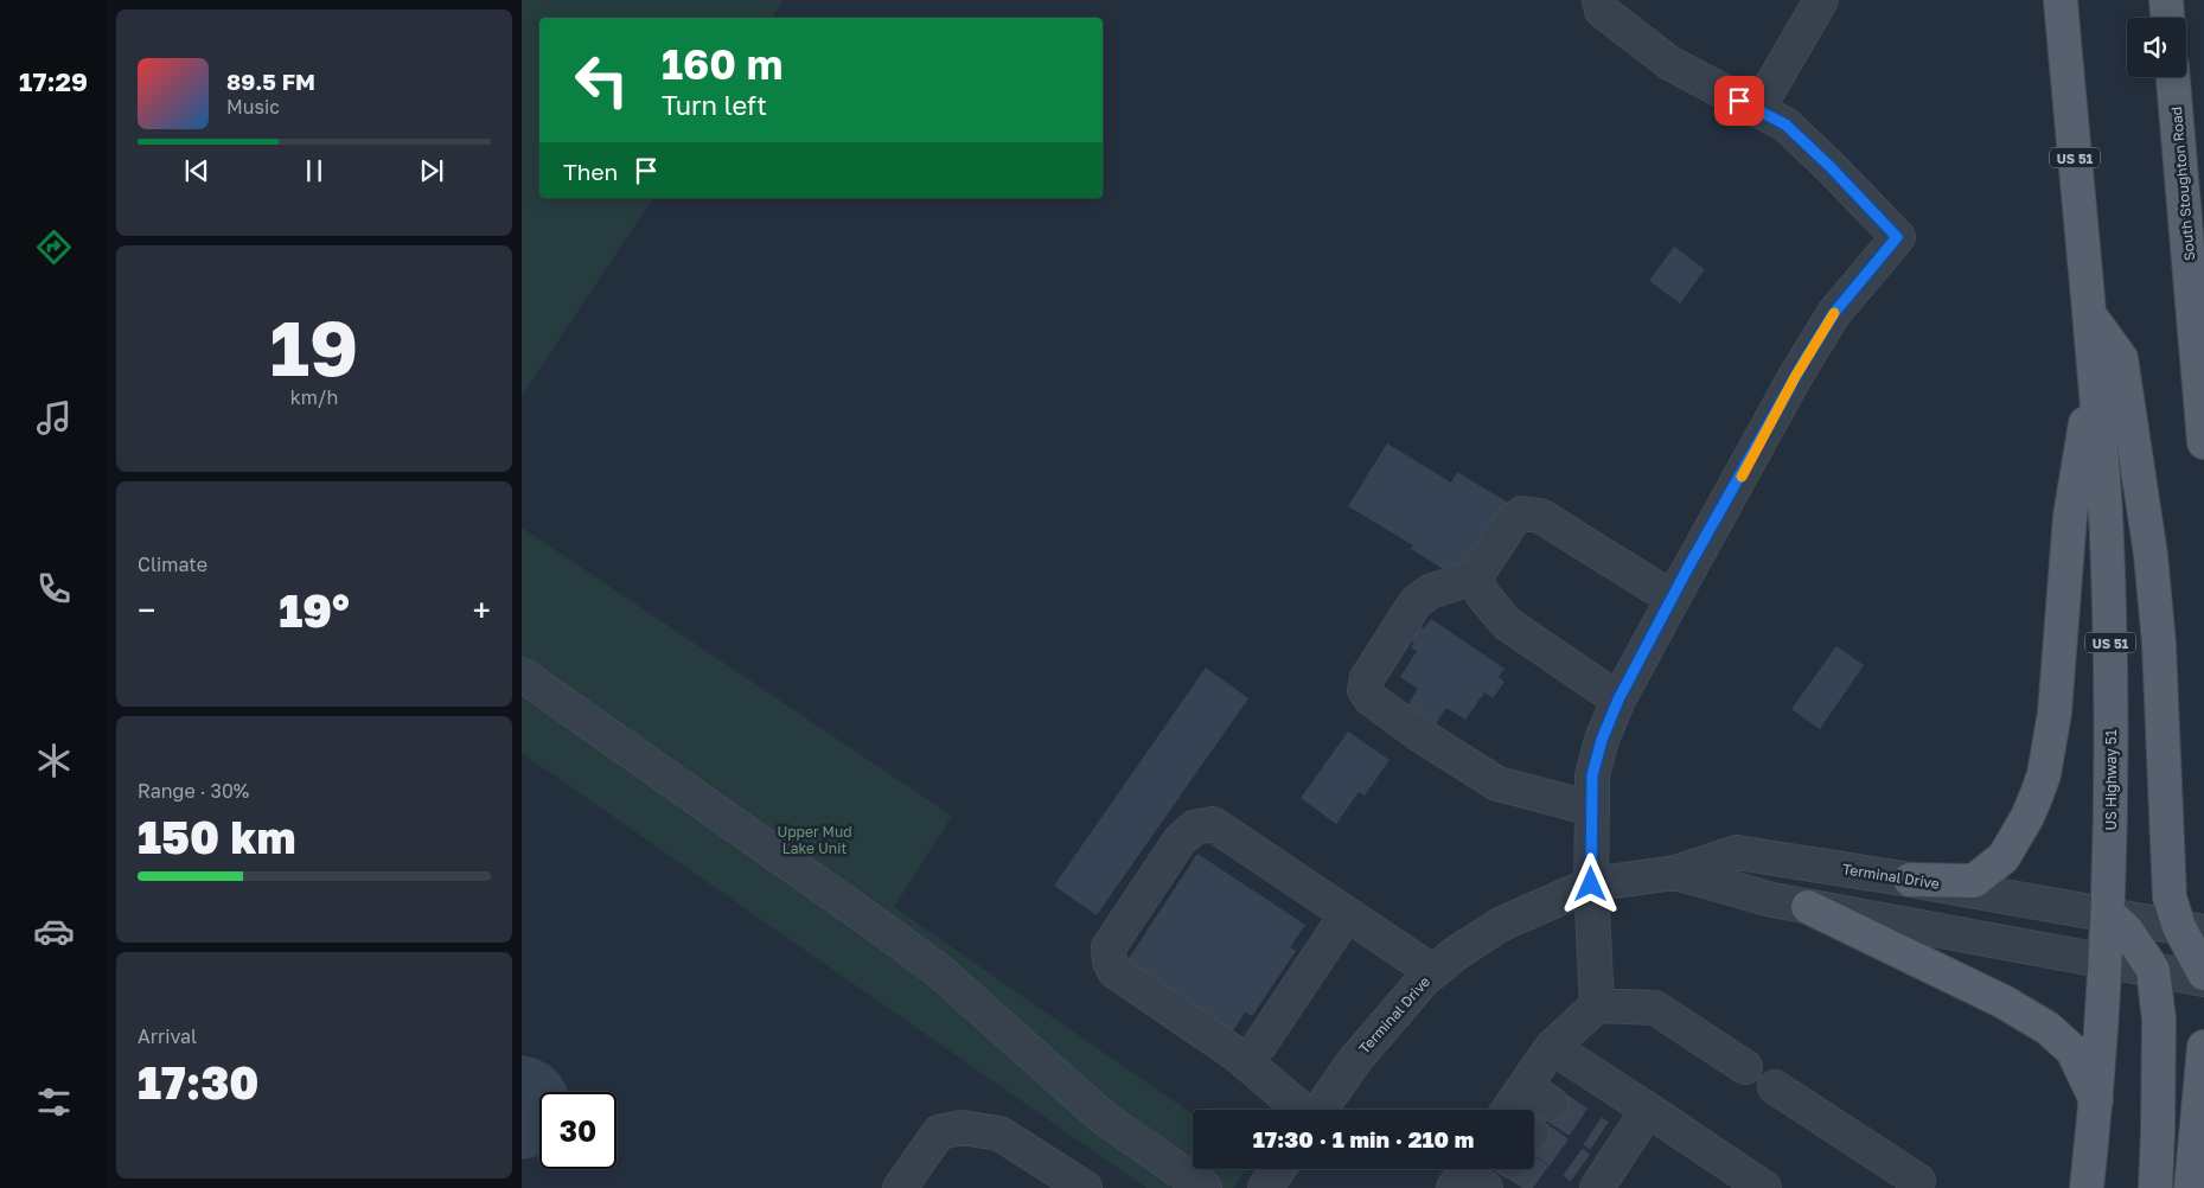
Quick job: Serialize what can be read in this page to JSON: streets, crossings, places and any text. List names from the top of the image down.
{
  "streets": {
    "main road": ["US 51", "South Stoughton Road", "US Highway 51"],
    "street": ["Terminal Drive"]
  },
  "crossings": [
    ["US 51", "US Highway 51"],
    ["US Highway 51", "Terminal Drive"]
  ],
  "parks": ["Upper Mud Lake Unit"],
  "page": {
    "tabs": "17:29",
    "turn": ["160 m", "Turn left"],
    "song": ["89.5 FM", "Music"],
    "then": "Then",
    "tile": [
      ["19", "km/h"],
      "Climate",
      ["Range · 30%", "150 km"],
      ["Arrival", "17:30"]
    ],
    "heat": ["−", "19°", "+"],
    "limit": "30",
    "trip": "17:30 · 1 min · 210 m"
  }
}
